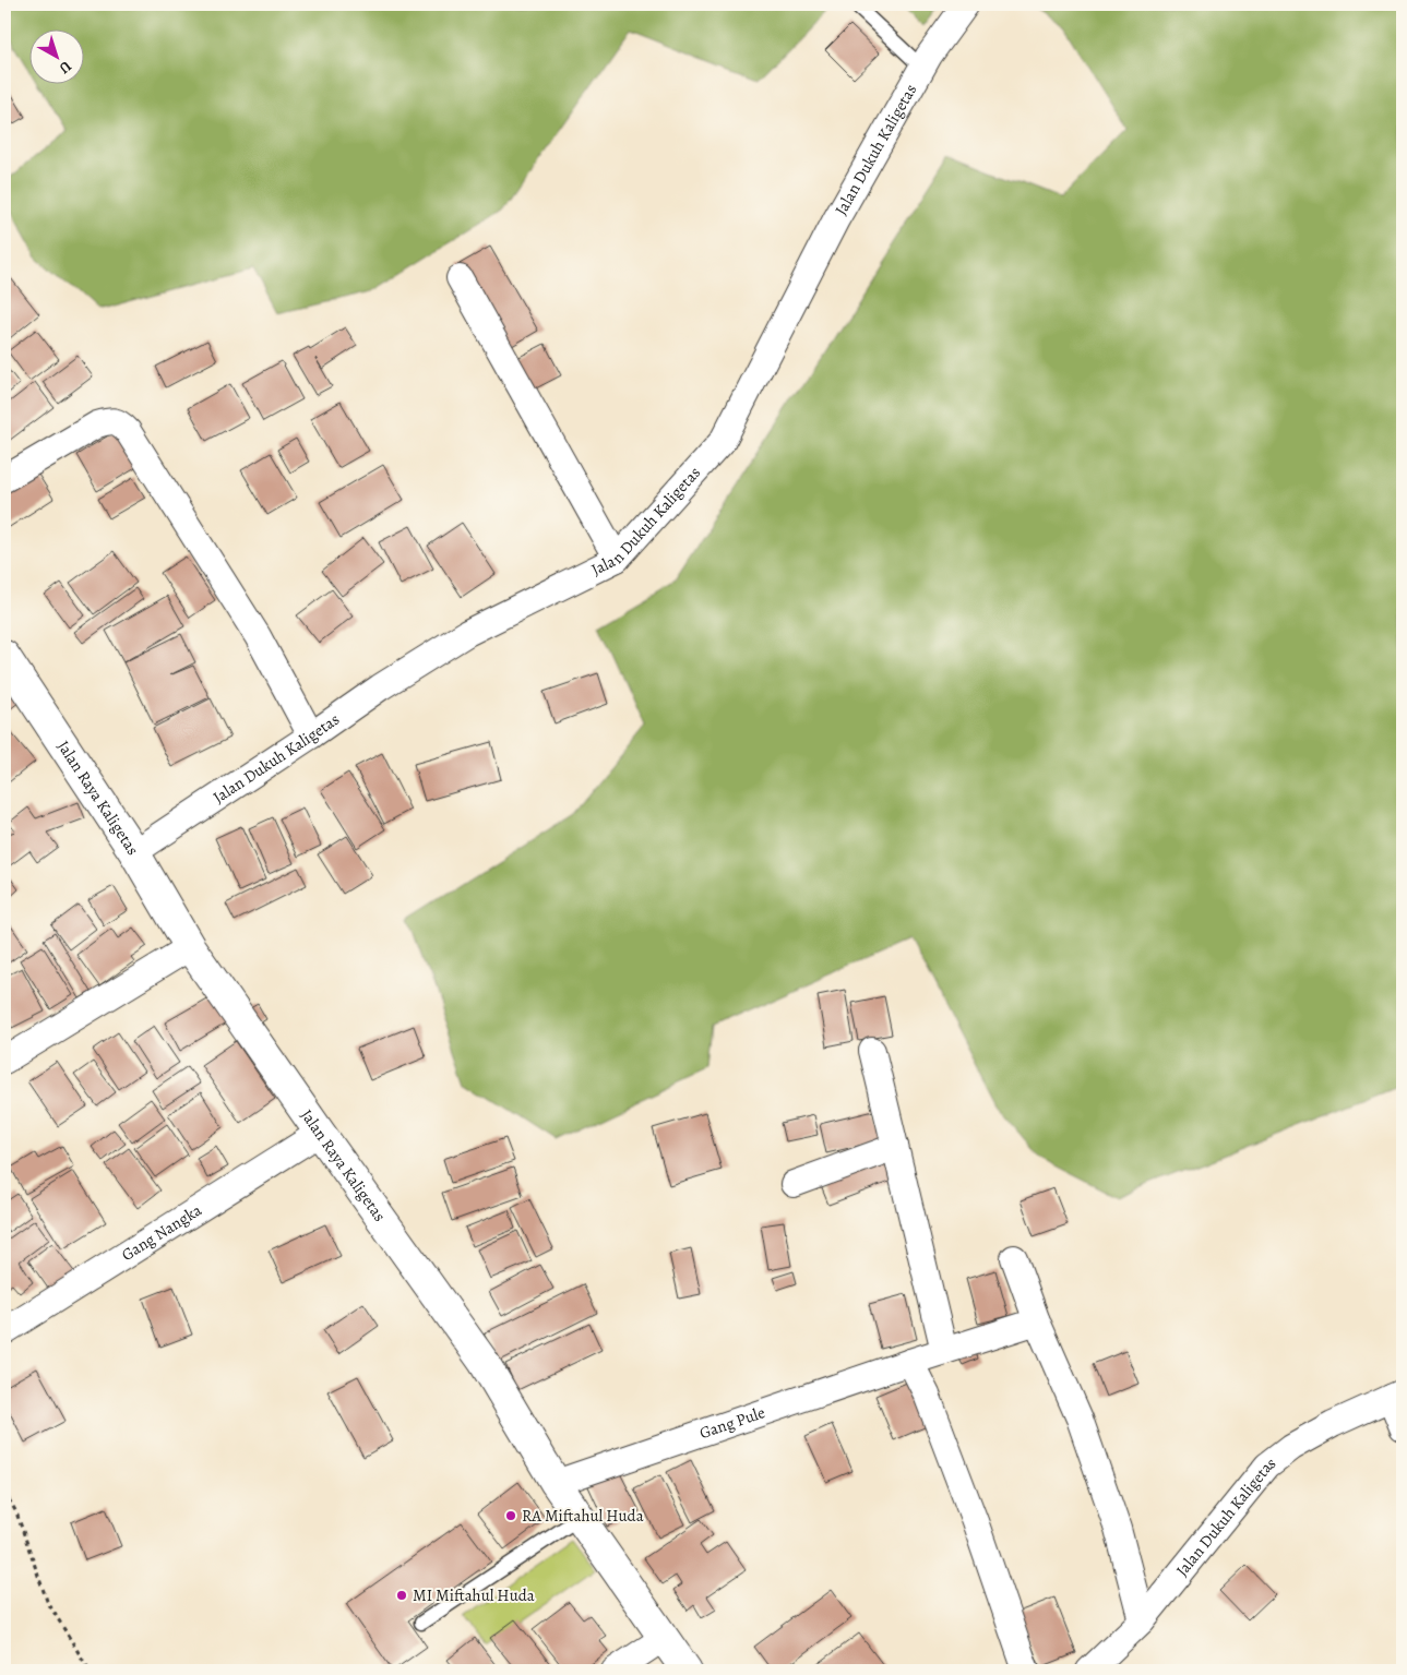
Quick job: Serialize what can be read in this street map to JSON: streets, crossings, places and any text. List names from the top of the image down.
{
  "streets": {
    "main road": ["Jalan Raya Kaligetas"],
    "street": ["Jalan Dukuh Kaligetas", "Gang Nangka", "Gang Pule"]
  },
  "crossings": [
    ["Jalan Dukuh Kaligetas", "Jalan Raya Kaligetas"],
    ["Jalan Raya Kaligetas", "Gang Nangka"],
    ["Jalan Raya Kaligetas", "Gang Pule"]
  ],
  "places": ["RA Miftahul Huda", "MI Miftahul Huda"],
  "north": "bottom right"
}
